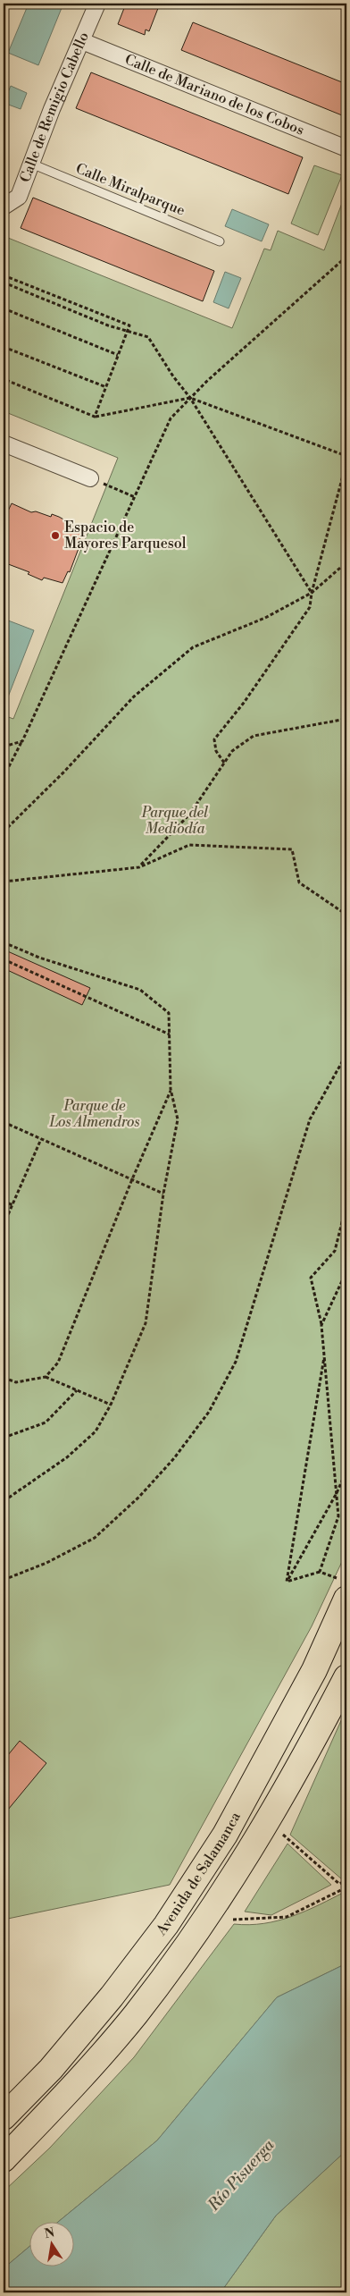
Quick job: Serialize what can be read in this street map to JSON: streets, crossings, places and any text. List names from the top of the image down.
{
  "streets": {
    "highway": ["Avenida de Salamanca"],
    "street": ["Calle de Mariano de los Cobos", "Calle de Remigio Cabello"],
    "lane": ["Calle Miralparque"]
  },
  "crossings": [
    ["Calle de Mariano de los Cobos", "Calle de Remigio Cabello"],
    ["Calle de Remigio Cabello", "Calle Miralparque"]
  ],
  "water": ["Río Pisuerga"],
  "parks": ["Parque del Mediodía", "Parque de Los Almendros"],
  "places": ["Espacio de Mayores Parquesol"],
  "north": "top"
}
